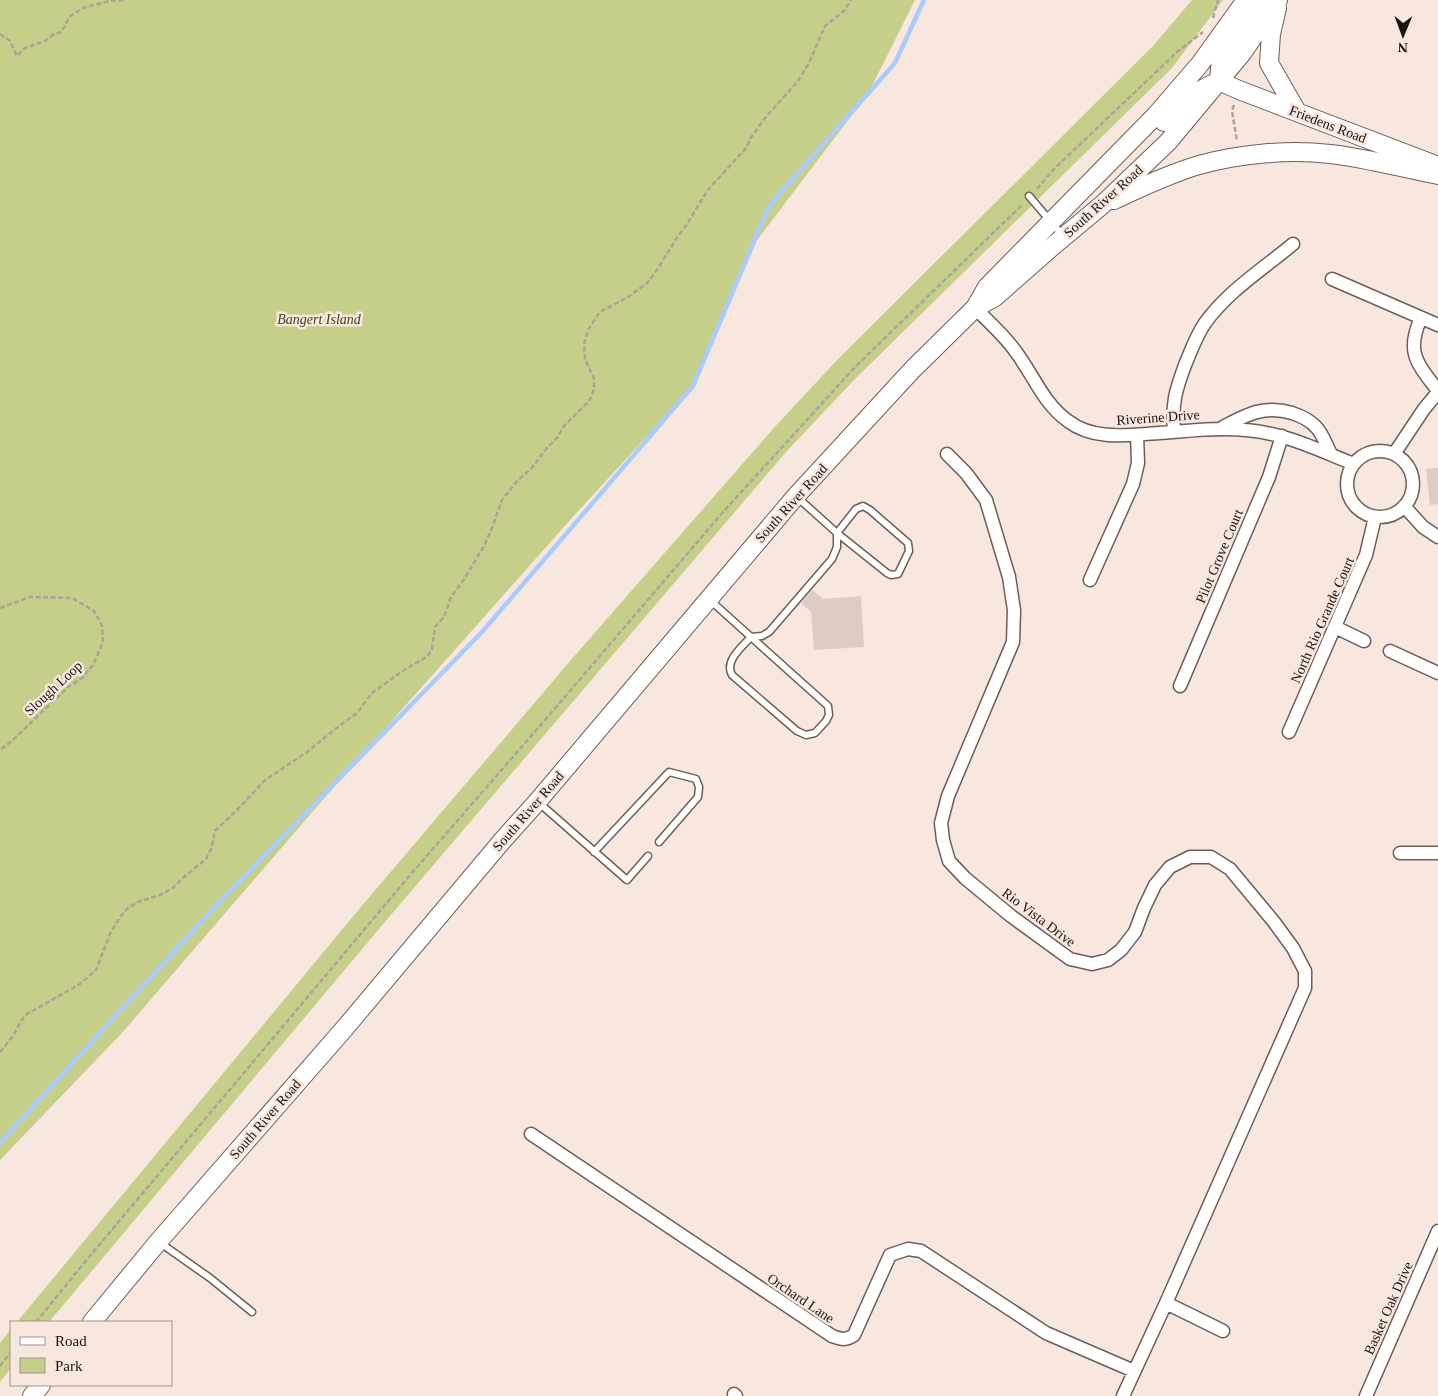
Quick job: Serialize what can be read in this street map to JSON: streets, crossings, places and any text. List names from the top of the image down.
{
  "streets": {
    "main road": ["Friedens Road", "South River Road"],
    "street": [
      "Riverine Drive",
      "Pilot Grove Court",
      "North Rio Grande Court",
      "Rio Vista Drive",
      "Orchard Lane",
      "Basket Oak Drive"
    ],
    "path": ["Slough Loop"]
  },
  "crossings": [
    ["Friedens Road", "South River Road"],
    ["South River Road", "Riverine Drive"],
    ["Riverine Drive", "Pilot Grove Court"],
    ["Riverine Drive", "North Rio Grande Court"],
    ["Rio Vista Drive", "Orchard Lane"]
  ],
  "parks": ["Bangert Island"],
  "legend": ["Road", "Park"],
  "north": "bottom"
}
